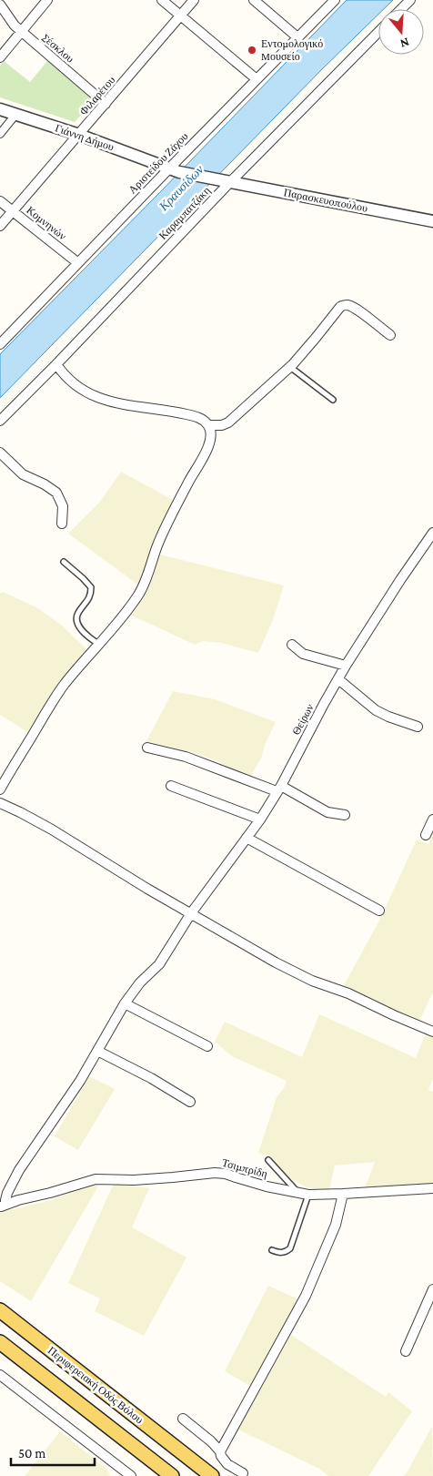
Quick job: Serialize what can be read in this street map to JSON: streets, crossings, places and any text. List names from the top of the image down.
{
  "streets": {
    "main road": ["Περιφερειακή Οδός Βόλου"],
    "street": [
      "Σέσκλου",
      "Φιλαρέτου",
      "Γιάννη Δήμου",
      "Αριστείδου Ζάχου",
      "Παρασκευοπούλου",
      "Καραμπατζάκη",
      "Κομνηνών",
      "Θείρων",
      "Τσιμπρίδη"
    ]
  },
  "crossings": [
    ["Σέσκλου", "Φιλαρέτου"],
    ["Φιλαρέτου", "Γιάννη Δήμου"],
    ["Φιλαρέτου", "Κομνηνών"],
    ["Γιάννη Δήμου", "Αριστείδου Ζάχου"],
    ["Γιάννη Δήμου", "Παρασκευοπούλου"],
    ["Γιάννη Δήμου", "Καραμπατζάκη"],
    ["Αριστείδου Ζάχου", "Κομνηνών"],
    ["Παρασκευοπούλου", "Καραμπατζάκη"],
    ["Θείρων", "Τσιμπρίδη"]
  ],
  "water": ["Κραυσίδων"],
  "places": ["Εντομολογικό Mουσείο"],
  "scale_bar": "50 m",
  "north": "bottom"
}
